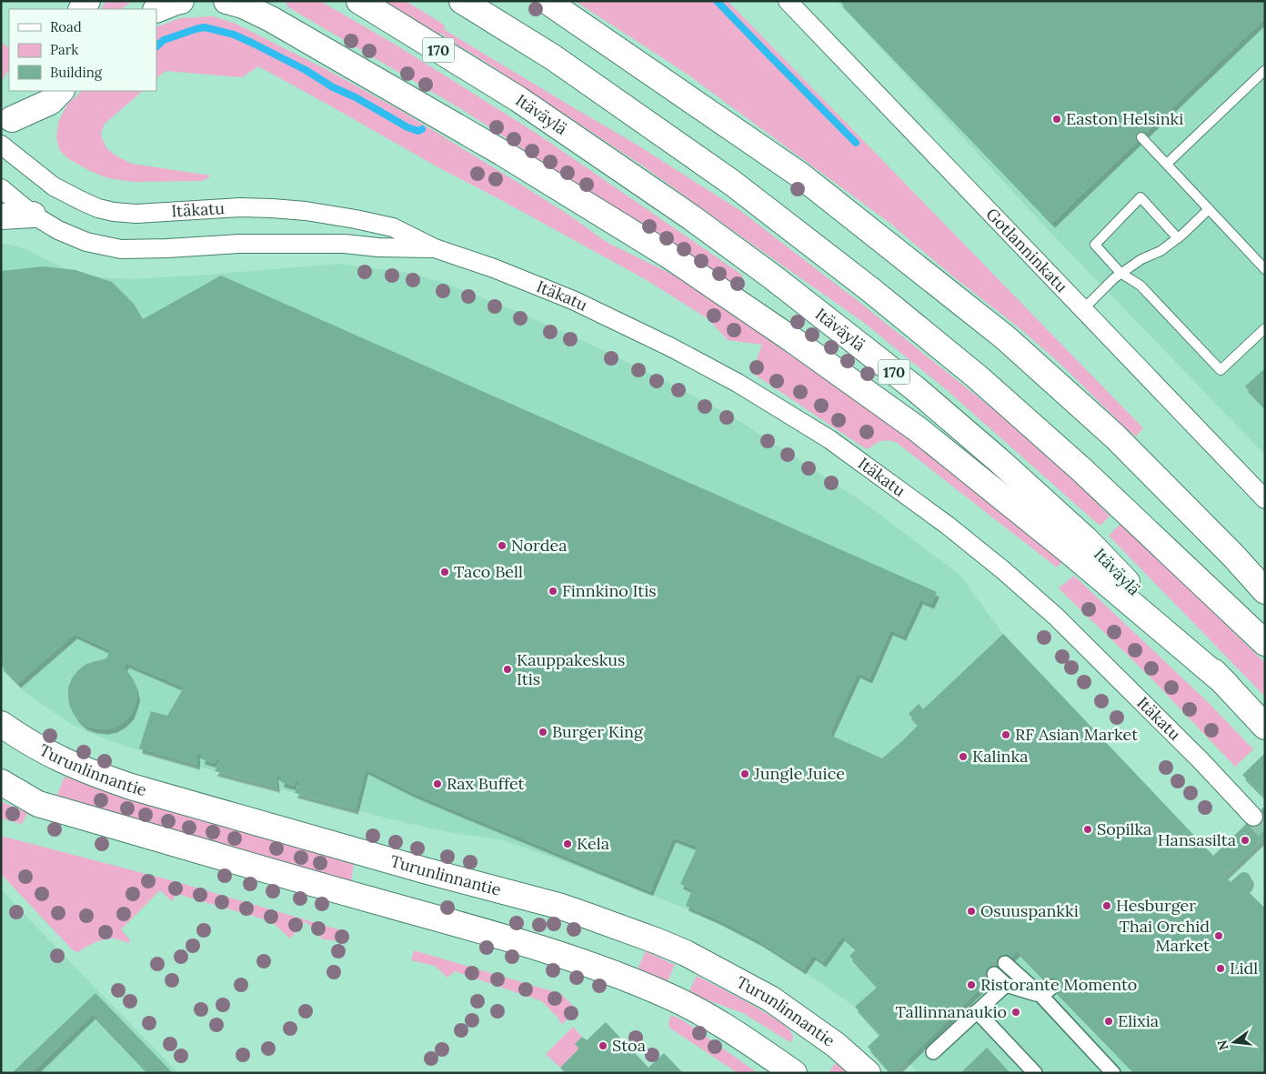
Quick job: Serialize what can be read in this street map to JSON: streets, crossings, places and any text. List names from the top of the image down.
{
  "streets": {
    "main road": ["170", "Itäväylä", "Turunlinnantie"],
    "street": ["Itäkatu", "Gotlanninkatu"]
  },
  "places": [
    "Easton Helsinki",
    "Nordea",
    "Taco Bell",
    "Finnkino Itis",
    "Kauppakeskus Itis",
    "Burger King",
    "RF Asian Market",
    "Kalinka",
    "Jungle Juice",
    "Rax Buffet",
    "Sopilka",
    "Hansasilta",
    "Kela",
    "Hesburger",
    "Osuuspankki",
    "Thai Orchid Market",
    "Lidl",
    "Ristorante Momento",
    "Tallinnanaukio",
    "Elixia",
    "Stoa"
  ],
  "legend": ["Road", "Park", "Building"],
  "north": "left"
}
